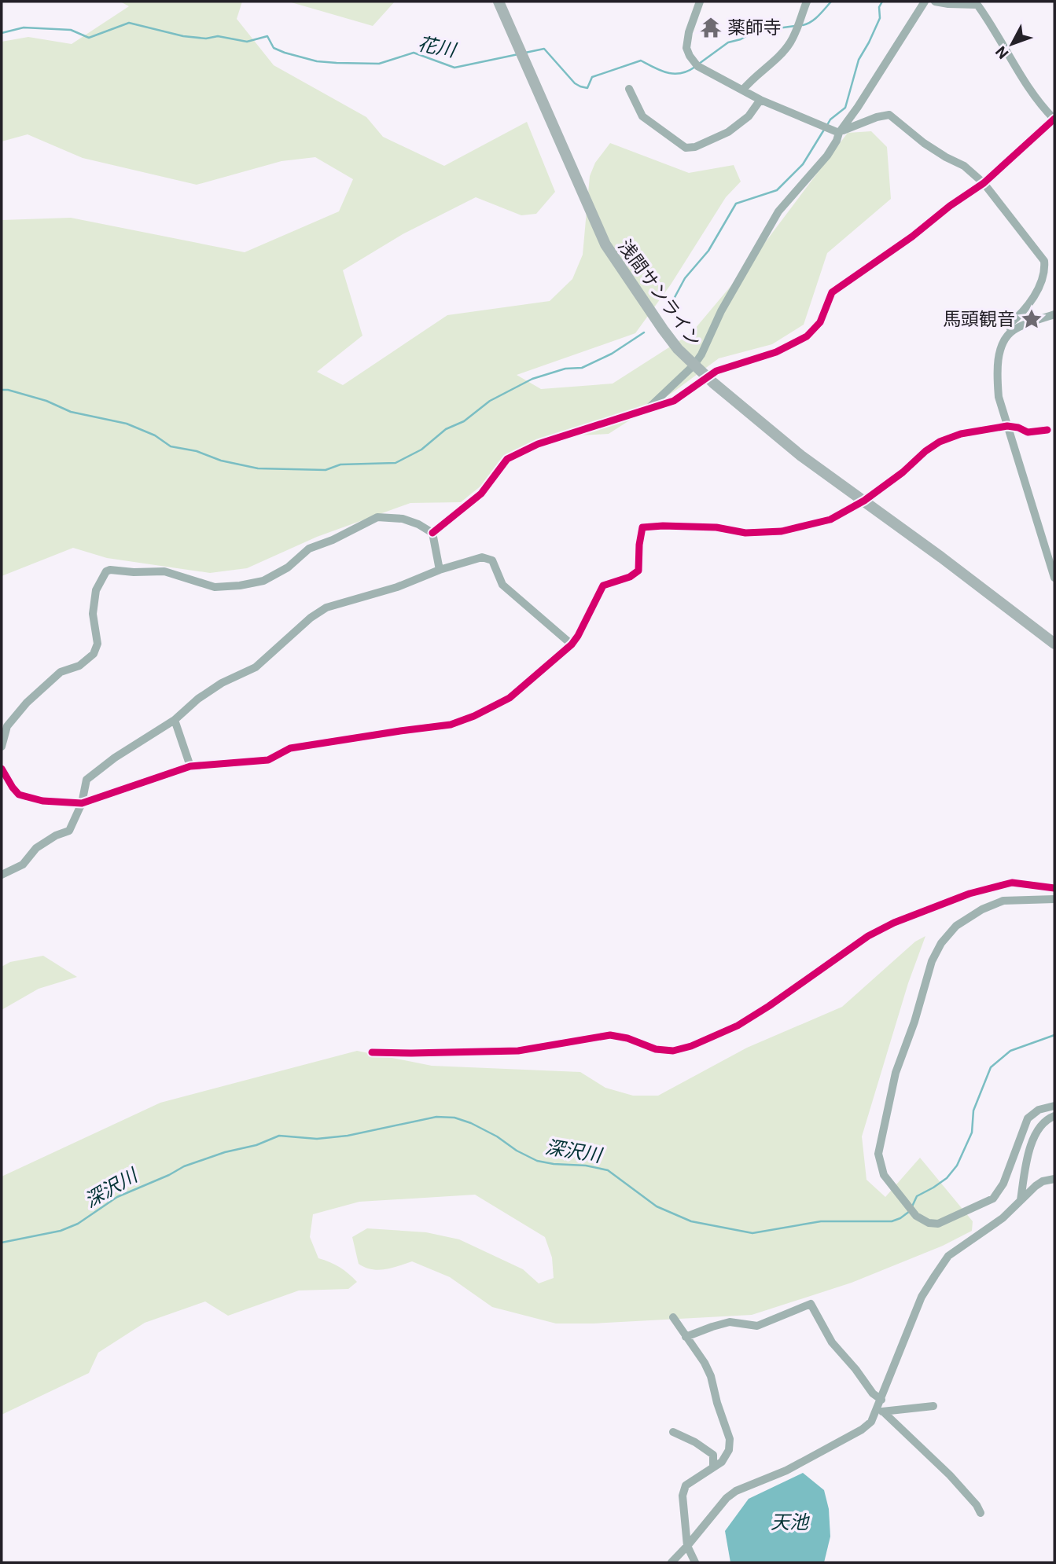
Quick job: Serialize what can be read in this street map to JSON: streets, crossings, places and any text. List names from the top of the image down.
{
  "streets": {
    "main road": ["浅間サンライン"]
  },
  "water": ["花川", "深沢川", "天池"],
  "places": {
    "temple": ["薬師寺"],
    "place": ["馬頭観音"]
  },
  "north": "bottom left"
}
